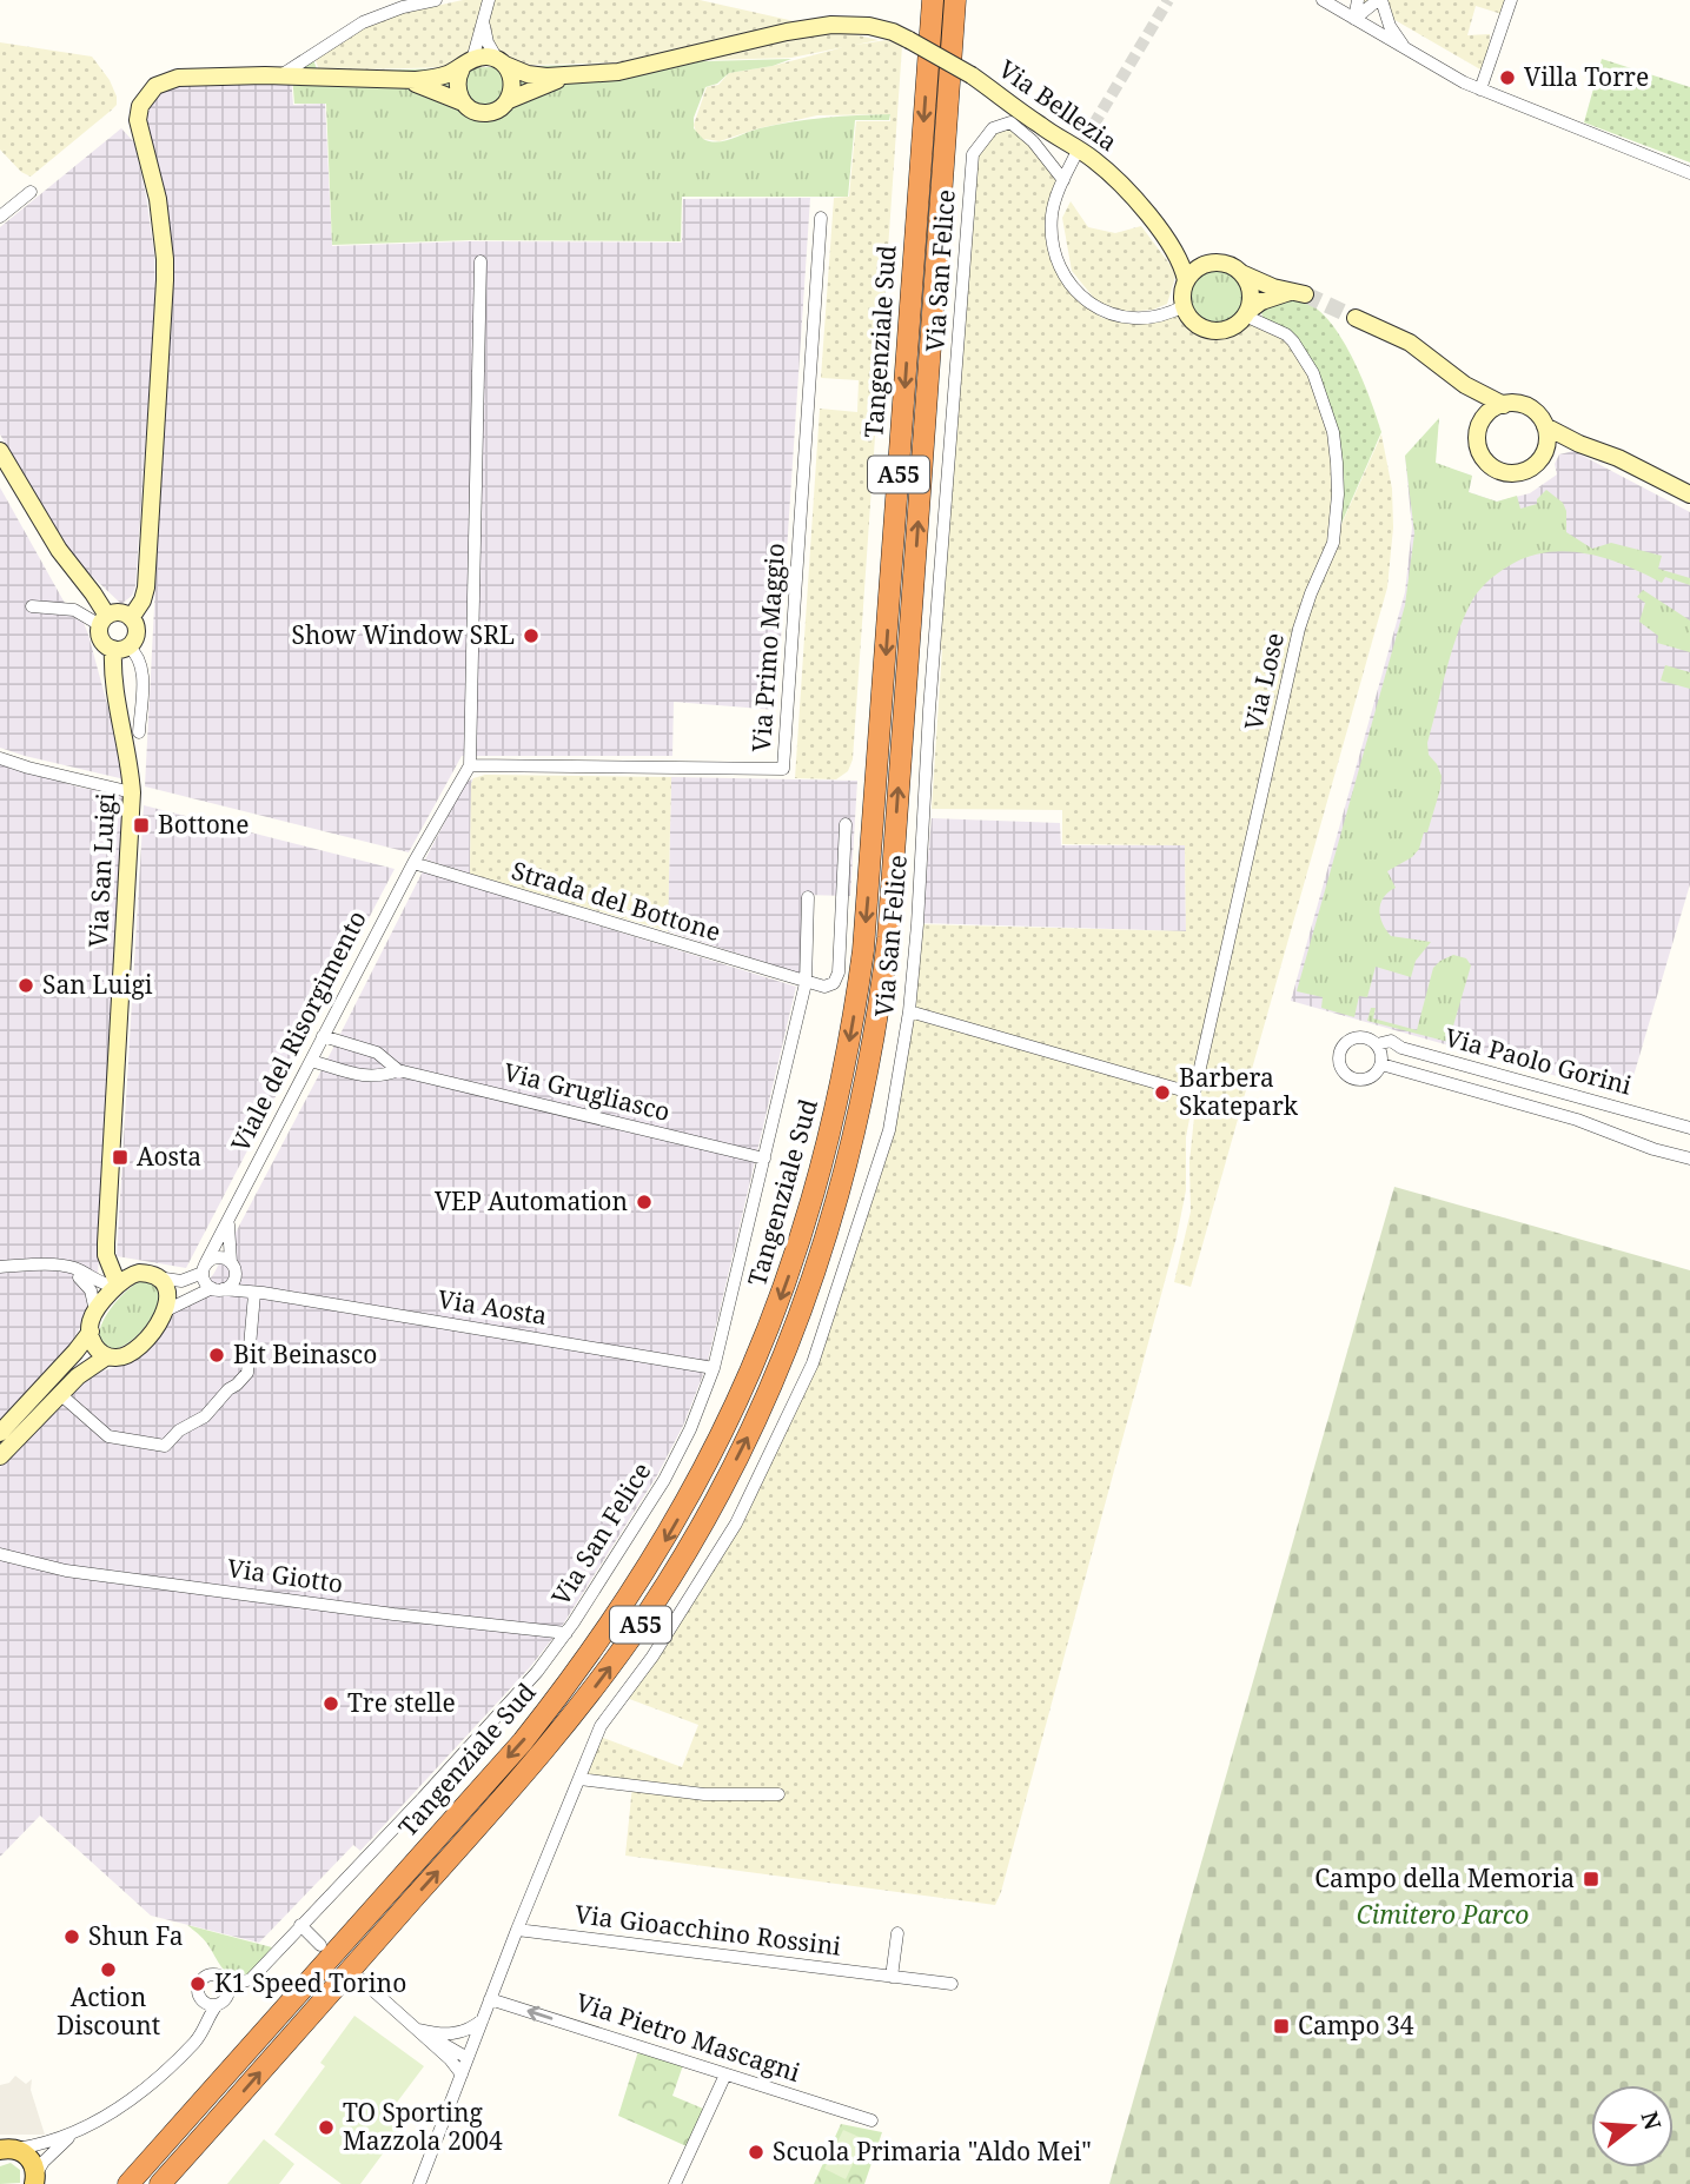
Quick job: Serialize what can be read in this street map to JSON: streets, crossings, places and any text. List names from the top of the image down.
{
  "streets": {
    "highway": ["Tangenziale Sud", "A55"],
    "street": [
      "Via Bellezia",
      "Via San Felice",
      "Via Primo Maggio",
      "Via Lose",
      "Via San Luigi",
      "Strada del Bottone",
      "Viale del Risorgimento",
      "Via Paolo Gorini",
      "Via Grugliasco",
      "Via Aosta",
      "Via Giotto",
      "Via Gioacchino Rossini",
      "Via Pietro Mascagni"
    ]
  },
  "crossings": [
    ["Via Bellezia", "Via Lose"],
    ["Via San Felice", "Via Lose"],
    ["Via San Felice", "Strada del Bottone"],
    ["Via San Felice", "Via Grugliasco"],
    ["Via San Felice", "Via Aosta"],
    ["Via San Felice", "Via Giotto"],
    ["Via San Felice", "Via Gioacchino Rossini"],
    ["Via San Felice", "Via Pietro Mascagni"],
    ["Strada del Bottone", "Viale del Risorgimento"],
    ["Viale del Risorgimento", "Via Grugliasco"],
    ["Viale del Risorgimento", "Via Aosta"]
  ],
  "one_way": ["Via Pietro Mascagni"],
  "parks": ["Cimitero Parco"],
  "places": {
    "other": [
      "Villa Torre",
      "Show Window SRL",
      "San Luigi",
      "Barbera Skatepark",
      "VEP Automation",
      "Bit Beinasco",
      "Tre stelle",
      "Shun Fa",
      "Action Discount",
      "K1 Speed Torino",
      "TO Sporting Mazzola 2004",
      "Scuola Primaria \"Aldo Mei\""
    ],
    "transit": [
      "Bottone",
      "Aosta",
      "Campo della Memoria",
      "Campo 34"
    ]
  },
  "north": "right"
}
